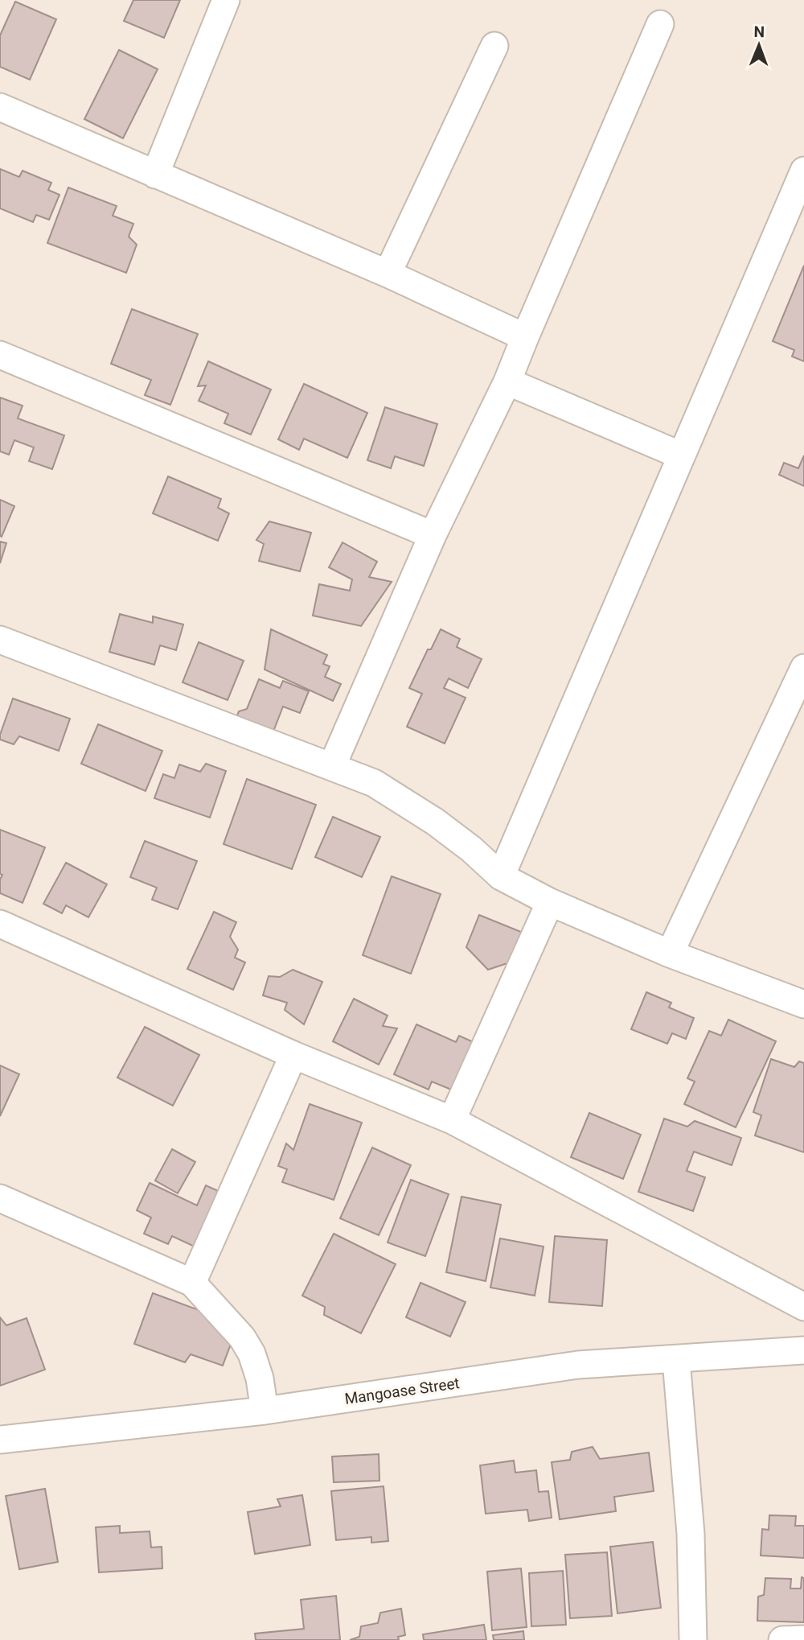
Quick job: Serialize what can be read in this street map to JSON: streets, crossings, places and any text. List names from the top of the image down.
{
  "streets": {
    "street": ["Mangoase Street"]
  },
  "north": "top"
}
